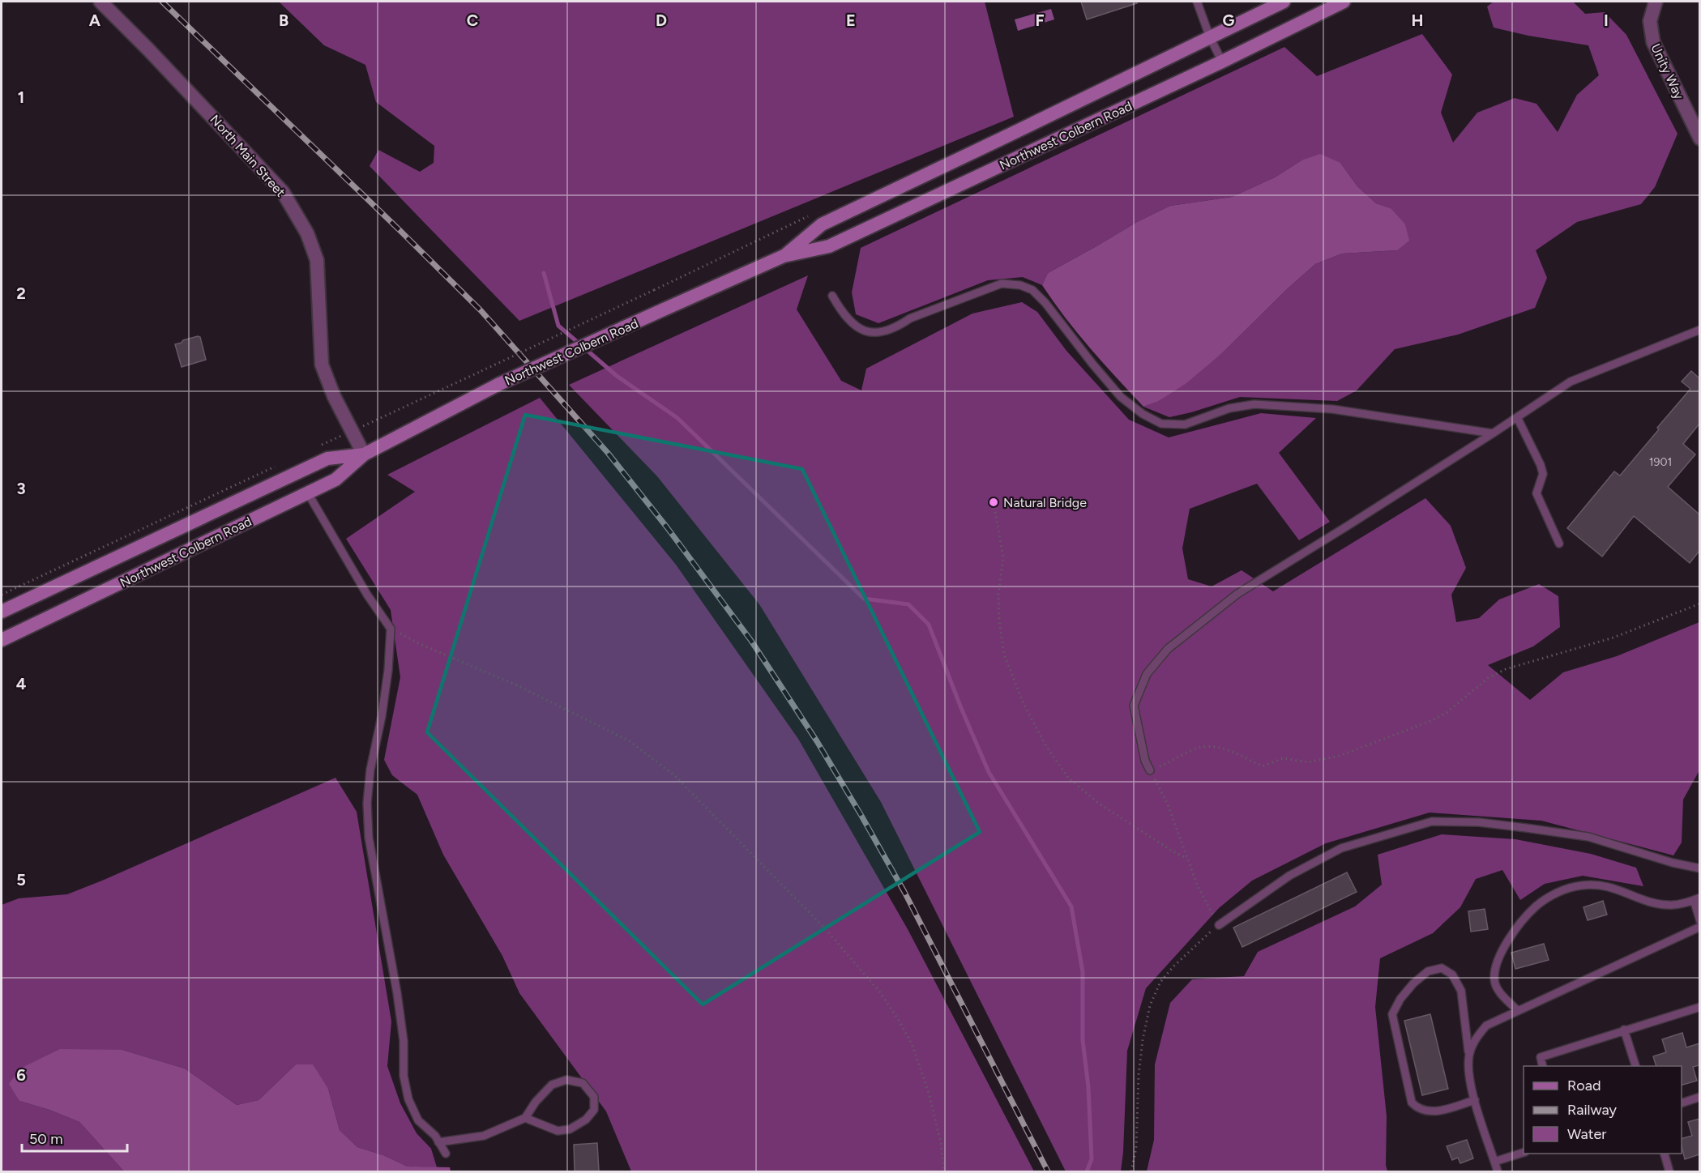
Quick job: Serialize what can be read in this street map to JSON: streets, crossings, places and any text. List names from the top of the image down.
{
  "streets": {
    "main road": ["Northwest Colbern Road"],
    "street": ["Unity Way", "North Main Street"]
  },
  "crossings": [
    ["Northwest Colbern Road", "North Main Street"]
  ],
  "places": ["Natural Bridge"],
  "house_numbers": ["1901"],
  "legend": ["Road", "Railway", "Water"],
  "scale_bar": "50 m",
  "grid": {
    "columns": [
      "A",
      "B",
      "C",
      "D",
      "E",
      "F",
      "G",
      "H",
      "I"
    ],
    "rows": [
      "1",
      "2",
      "3",
      "4",
      "5",
      "6"
    ]
  }
}
